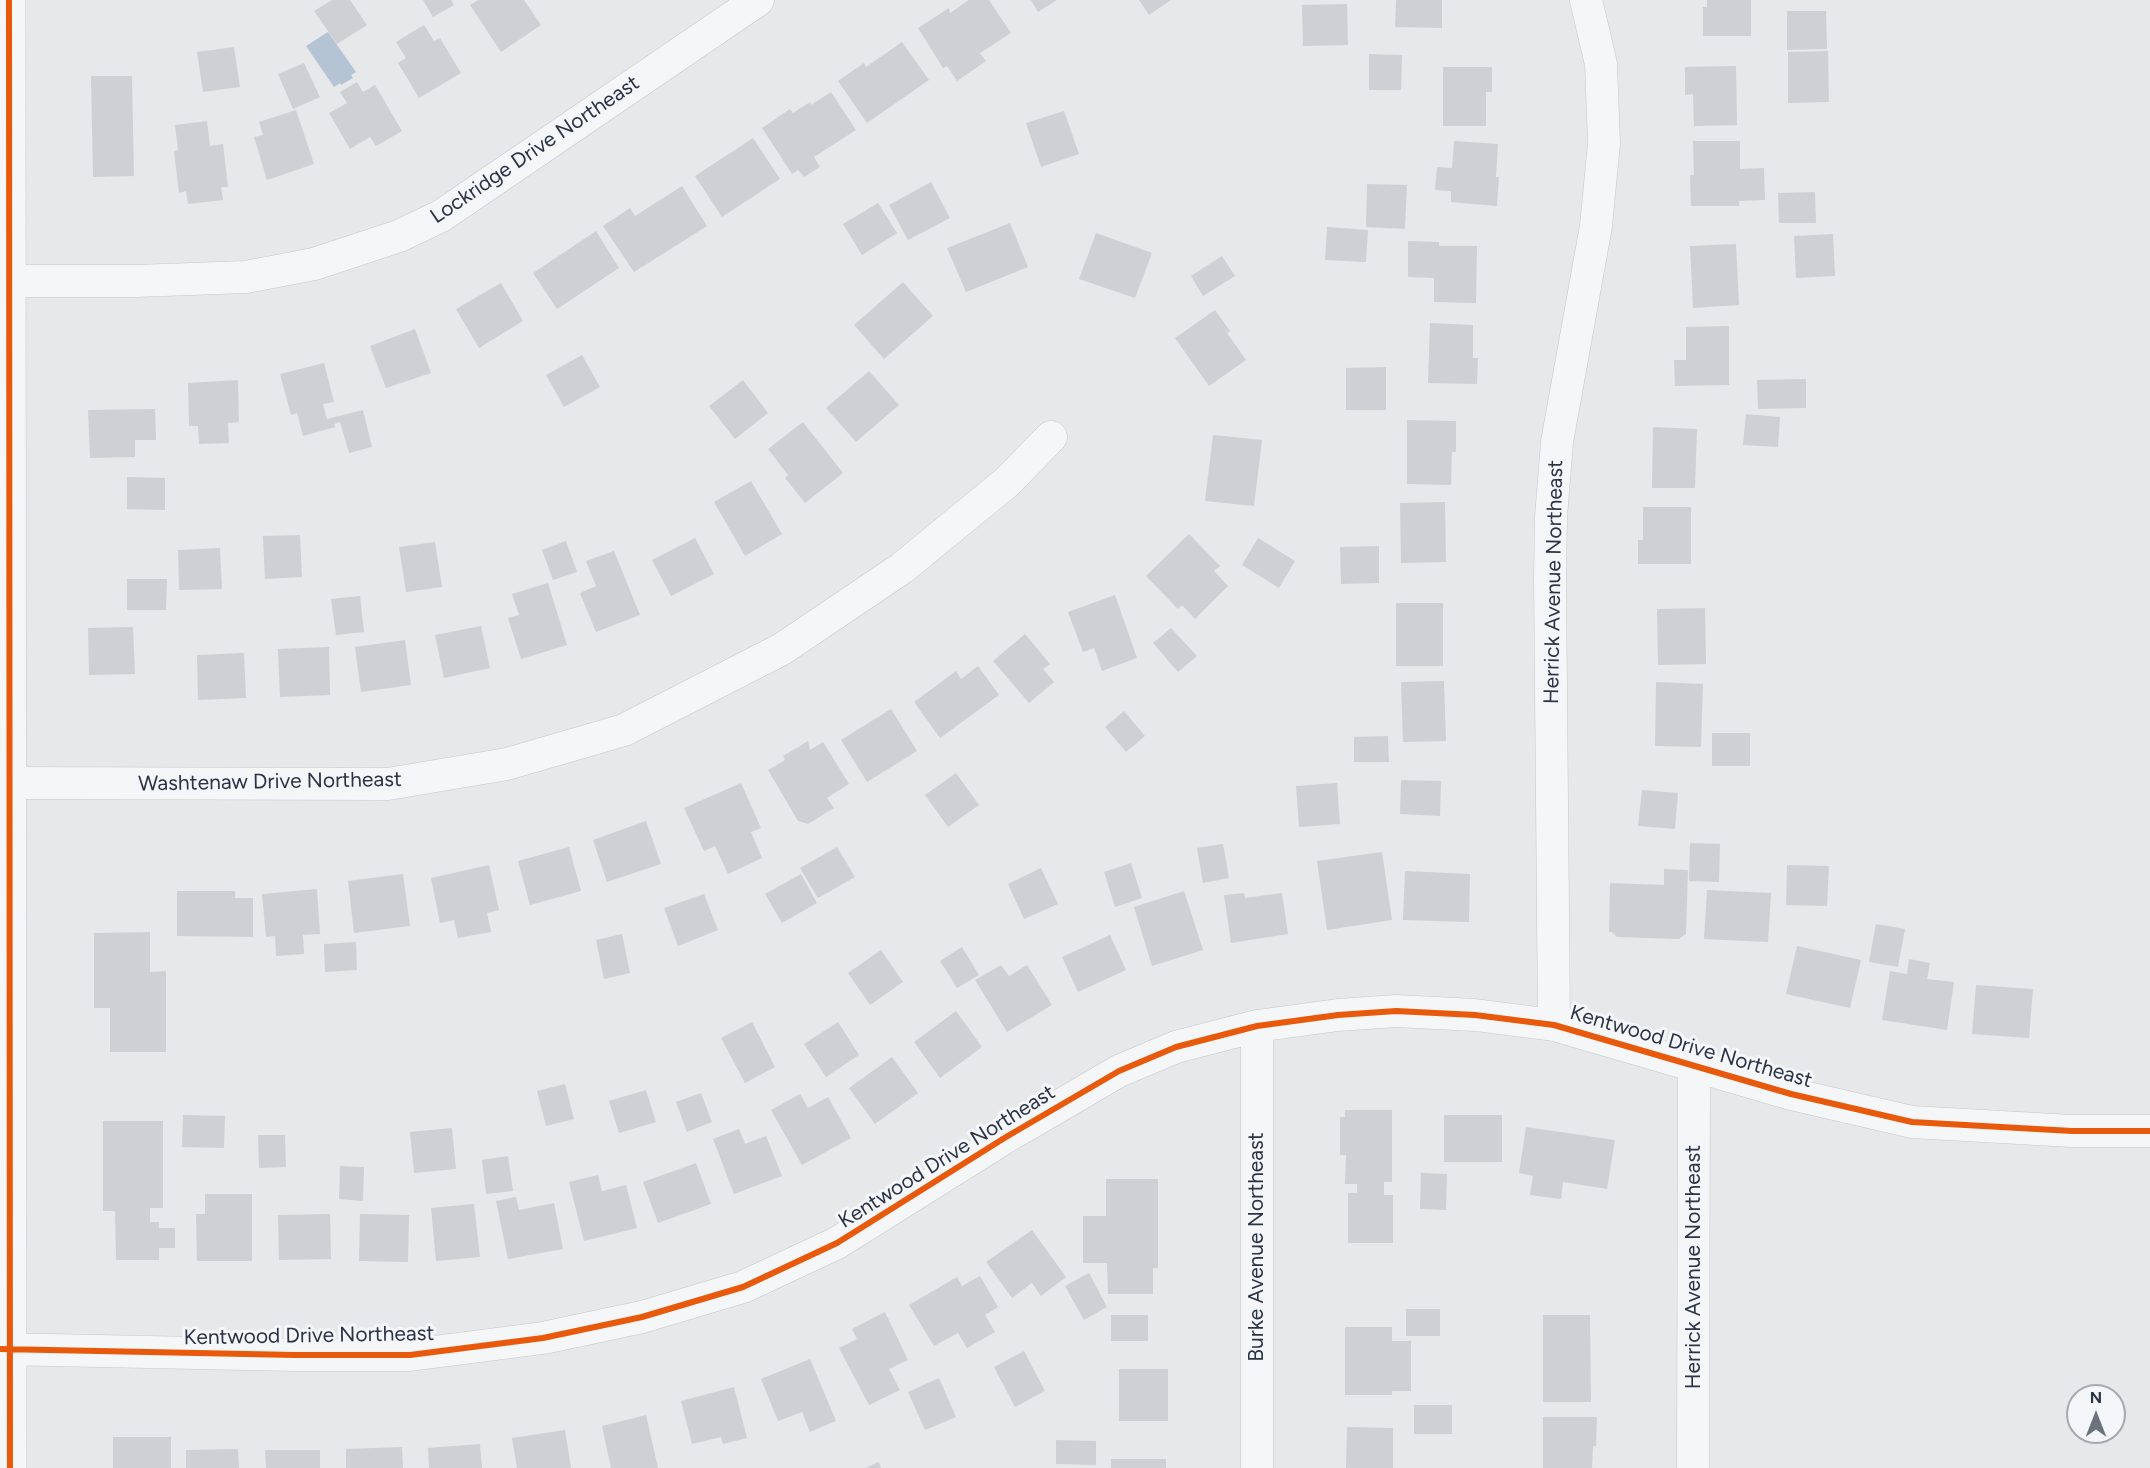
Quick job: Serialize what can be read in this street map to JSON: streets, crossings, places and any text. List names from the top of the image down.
{
  "streets": {
    "street": [
      "Lockridge Drive Northeast",
      "Herrick Avenue Northeast",
      "Washtenaw Drive Northeast",
      "Kentwood Drive Northeast",
      "Burke Avenue Northeast"
    ]
  },
  "crossings": [
    ["Herrick Avenue Northeast", "Kentwood Drive Northeast"],
    ["Kentwood Drive Northeast", "Burke Avenue Northeast"]
  ],
  "north": "top"
}
